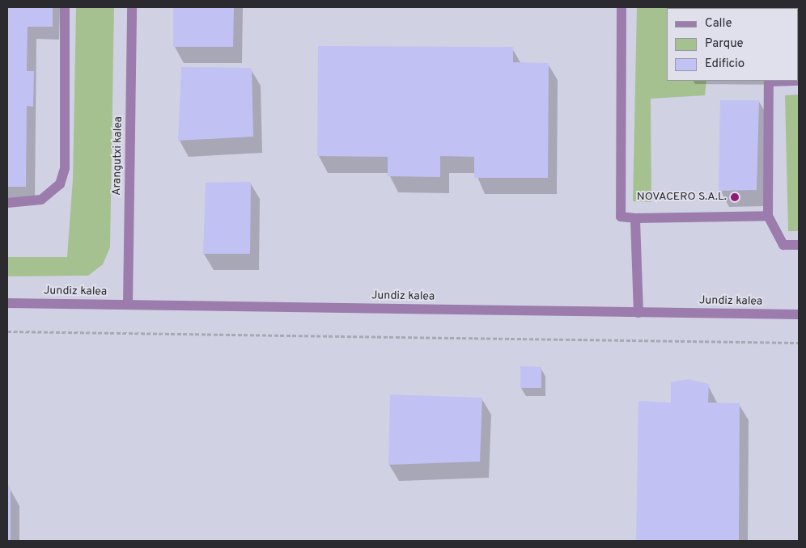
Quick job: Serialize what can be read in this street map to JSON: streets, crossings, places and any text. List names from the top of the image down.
{
  "streets": {
    "street": ["Arangutxi kalea", "Jundiz kalea"]
  },
  "crossings": [
    ["Arangutxi kalea", "Jundiz kalea"]
  ],
  "places": ["NOVACERO S.A.L."],
  "legend": ["Calle", "Parque", "Edificio"]
}
